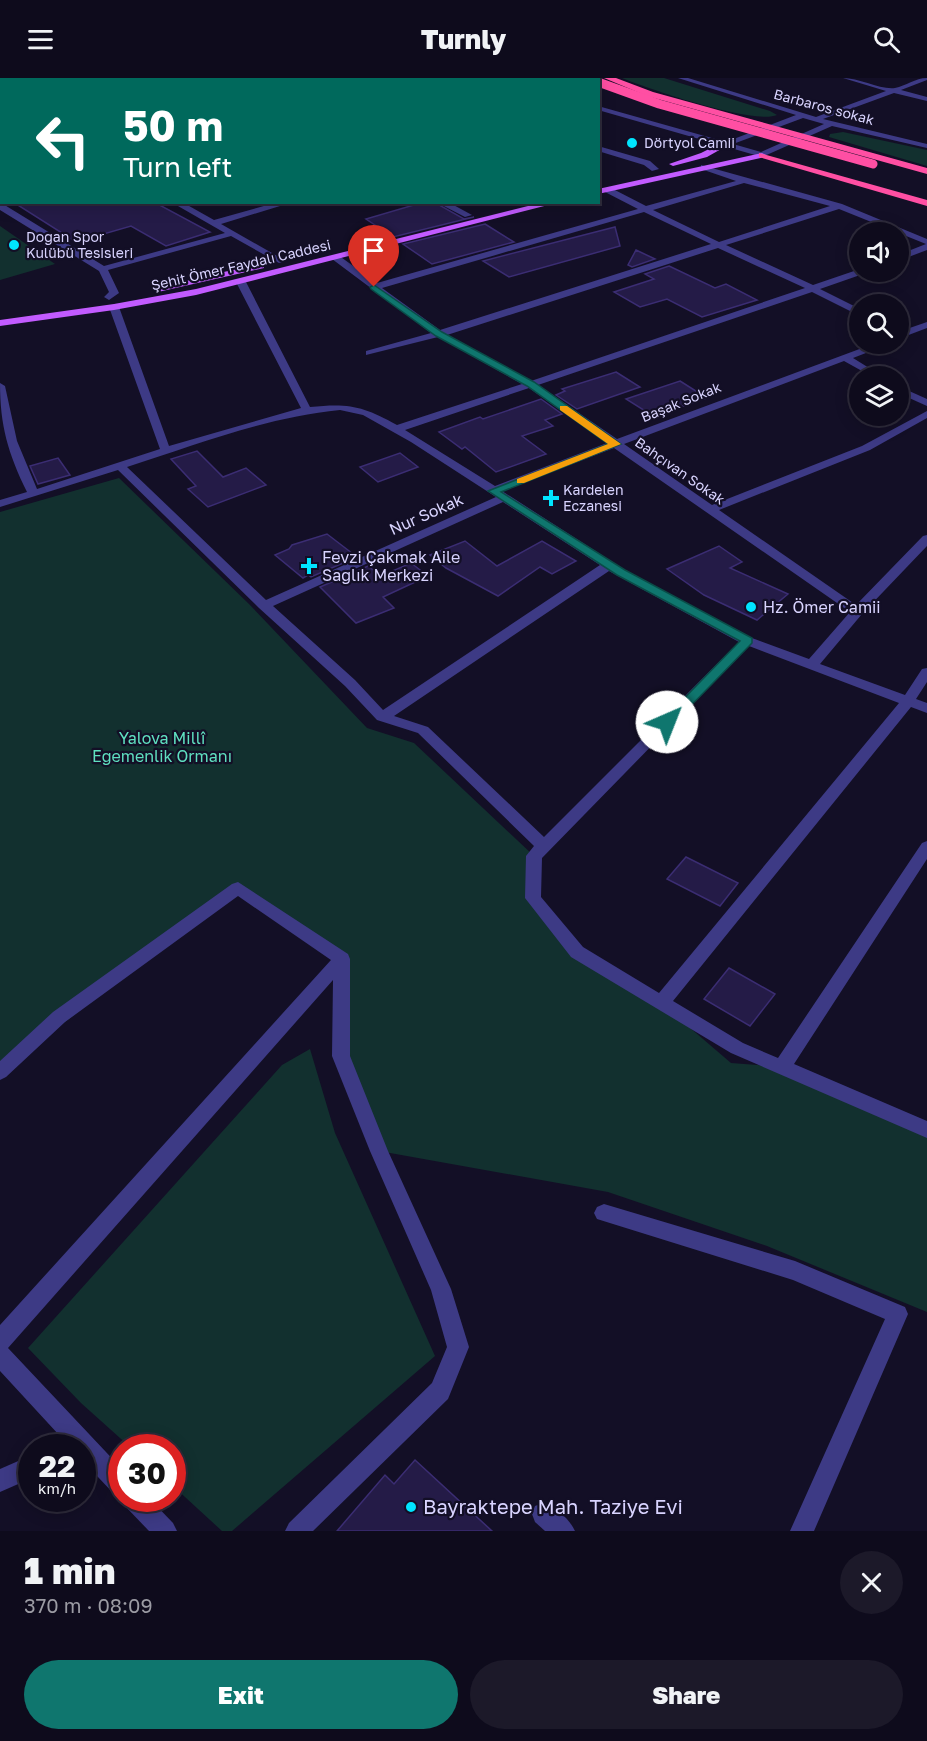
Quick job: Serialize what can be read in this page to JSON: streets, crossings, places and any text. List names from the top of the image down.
{
  "streets": {
    "main road": ["Şehit Ömer Faydalı Caddesi"],
    "street": [
      "Barbaros sokak",
      "Başak Sokak",
      "Bahçıvan Sokak",
      "Nur Sokak"
    ]
  },
  "crossings": [
    ["Şehit Ömer Faydalı Caddesi", "Bahçıvan Sokak"],
    ["Başak Sokak", "Bahçıvan Sokak"],
    ["Başak Sokak", "Nur Sokak"]
  ],
  "parks": ["Yalova Millî Egemenlik Ormanı"],
  "places": {
    "other": [
      "Dörtyol Camii",
      "Doğan Spor Kulübü Tesisleri",
      "Hz. Ömer Camii",
      "Bayraktepe Mah. Taziye Evi"
    ],
    "health": ["Kardelen Eczanesi", "Fevzi Çakmak Aile Sağlık Merkezi"]
  },
  "page": {
    "header": "Turnly",
    "turn": ["50 m", "Turn left"],
    "speed": "22 km/h",
    "limit": "30",
    "heading": ["1 min", "370 m · 08:09"],
    "buttons": ["Exit", "Share"]
  }
}
